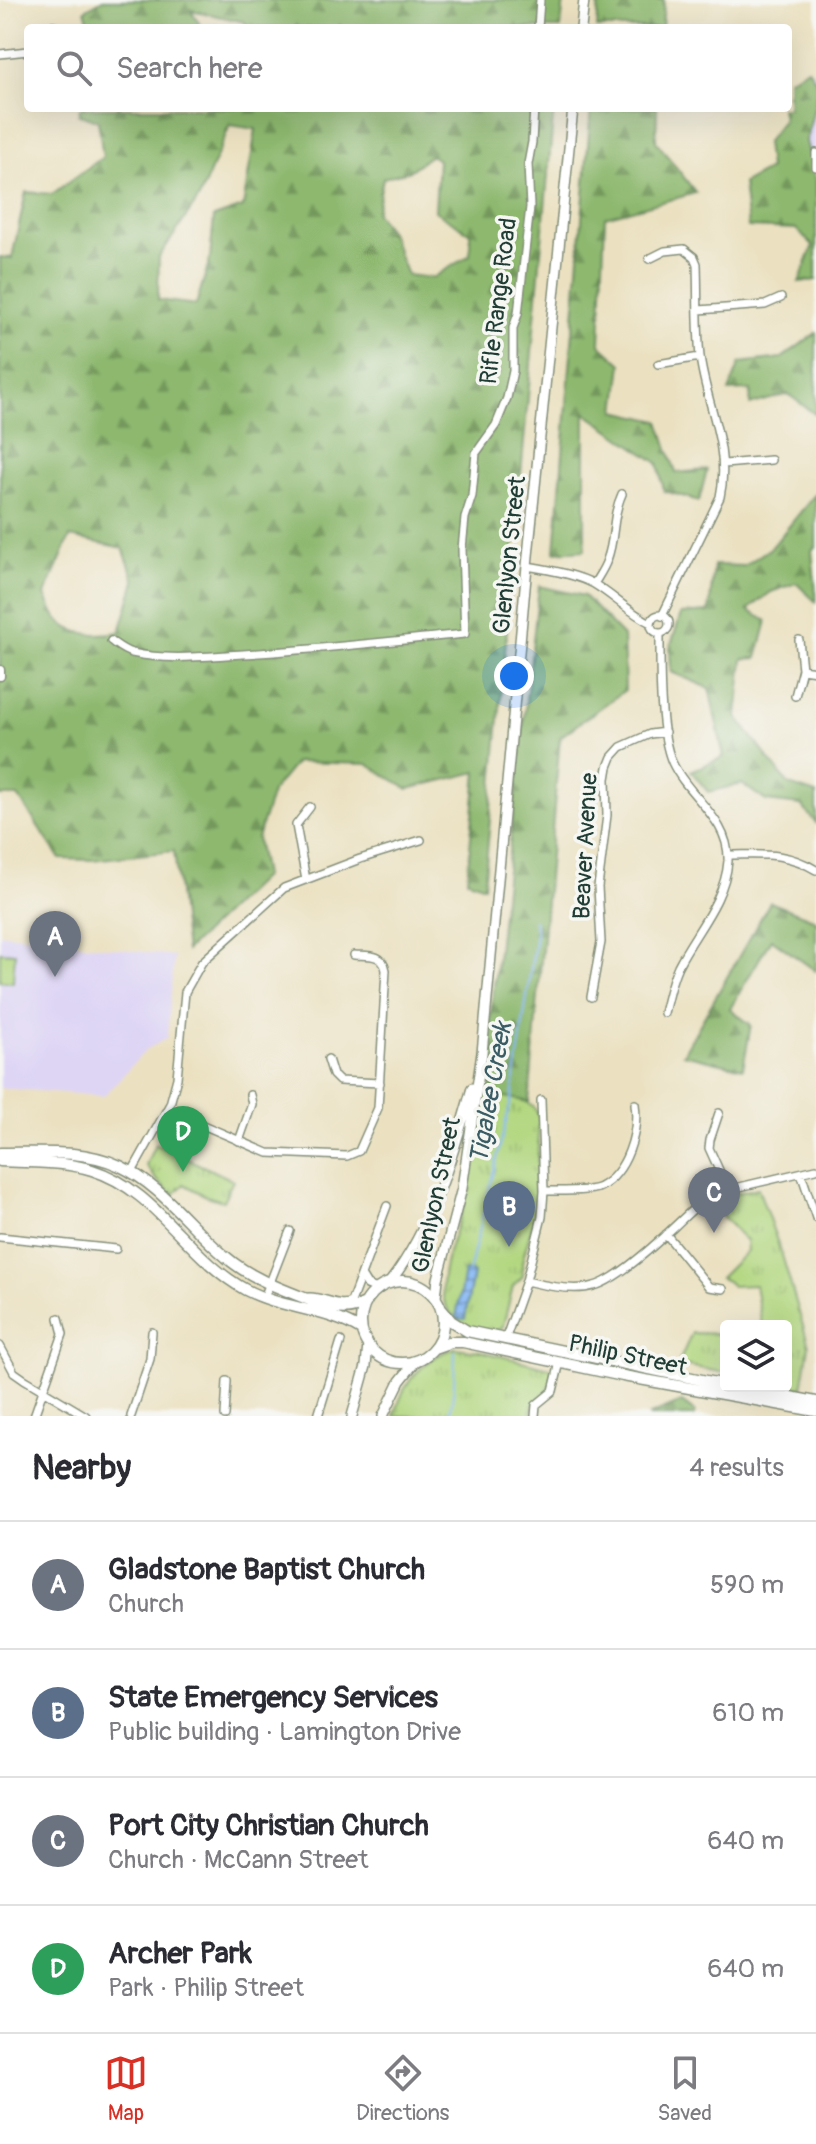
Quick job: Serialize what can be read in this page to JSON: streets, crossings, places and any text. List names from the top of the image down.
{
  "streets": {
    "main road": ["Glenlyon Street", "Philip Street"],
    "street": ["Rifle Range Road", "Beaver Avenue"]
  },
  "crossings": [
    ["Glenlyon Street", "Philip Street"]
  ],
  "water": ["Tigalee Creek"],
  "page": {
    "search": "Search here",
    "pins": [
      "A",
      "D",
      "C",
      "B"
    ],
    "heading": ["Nearby", "4 results"],
    "list": [
      {
        "mark": "A",
        "name": "Gladstone Baptist Church",
        "note": "Church",
        "value": "590 m"
      },
      {
        "mark": "B",
        "name": "State Emergency Services",
        "note": "Public building · Lamington Drive",
        "value": "610 m"
      },
      {
        "mark": "C",
        "name": "Port City Christian Church",
        "note": "Church · McCann Street",
        "value": "640 m"
      },
      {
        "mark": "D",
        "name": "Archer Park",
        "note": "Park · Philip Street",
        "value": "640 m"
      }
    ],
    "nav": ["Map", "Directions", "Saved"]
  }
}
